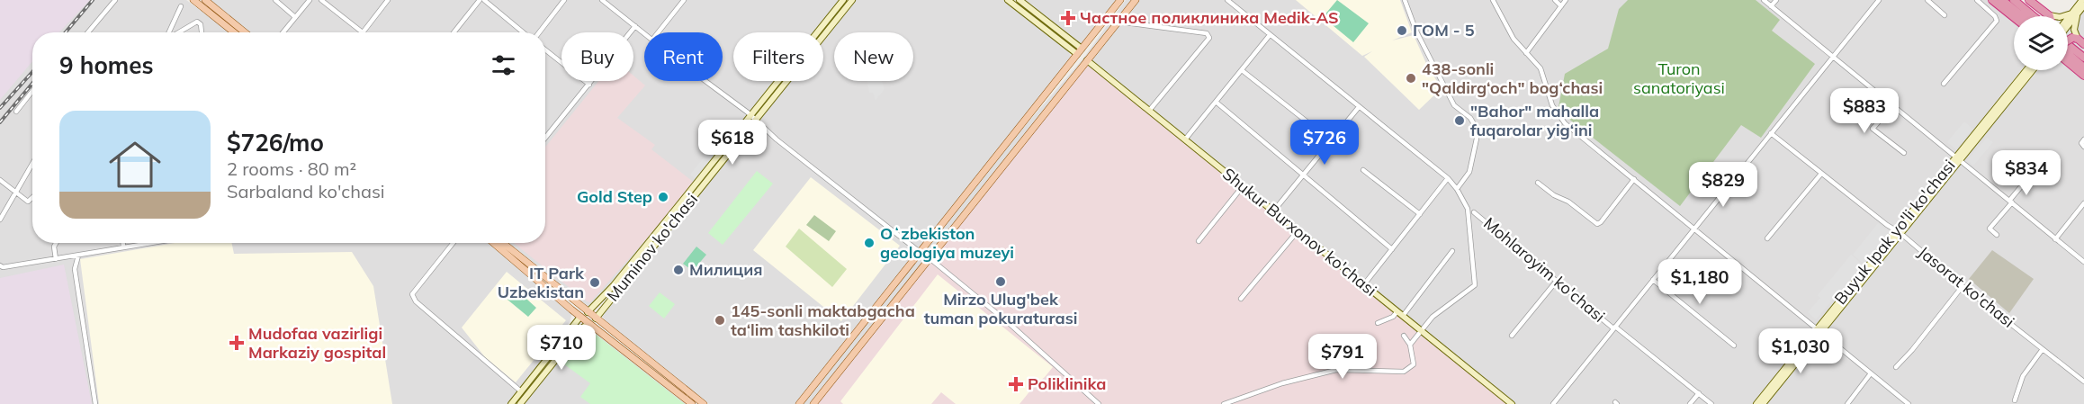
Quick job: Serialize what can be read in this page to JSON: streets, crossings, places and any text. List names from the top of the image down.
{
  "streets": {
    "main road": ["Shukur Burxonov ko'chasi", "Buyuk Ipak yo'li ko'chasi", "Muminov ko'chasi"],
    "street": ["Mohlaroyim ko'chasi", "Jasorat ko'chasi"]
  },
  "crossings": [
    ["Buyuk Ipak yo'li ko'chasi", "Jasorat ko'chasi"]
  ],
  "parks": ["Turon sanatoriyasi"],
  "places": {
    "health": ["Частное поликлиника Medik-AS", "Mudofaa vazirligi Markaziy gospital", "Poliklinika"],
    "other": [
      "ГОМ - 5",
      "438-sonli \"Qaldirg‘och\" bog‘chasi",
      "\"Bahor\" mahalla fuqarolar yig‘ini",
      "Gold Step",
      "Oʻzbekiston geologiya muzeyi",
      "Милиция",
      "Mirzo Ulug'bek tuman pokuraturasi",
      "IT Park Uzbekistan",
      "145-sonli maktabgacha ta‘lim tashkiloti"
    ]
  },
  "page": {
    "chip": [
      "Buy",
      "Rent",
      "Filters",
      "New"
    ],
    "heading": "9 homes",
    "price": [
      "$883",
      "$618",
      "$726",
      "$834",
      "$829",
      "$1,180",
      "$710",
      "$1,030",
      "$791"
    ],
    "list": [
      {
        "name": "$726/mo",
        "note": "2 rooms · 80 m² · Sarbaland ko'chasi"
      }
    ]
  }
}
